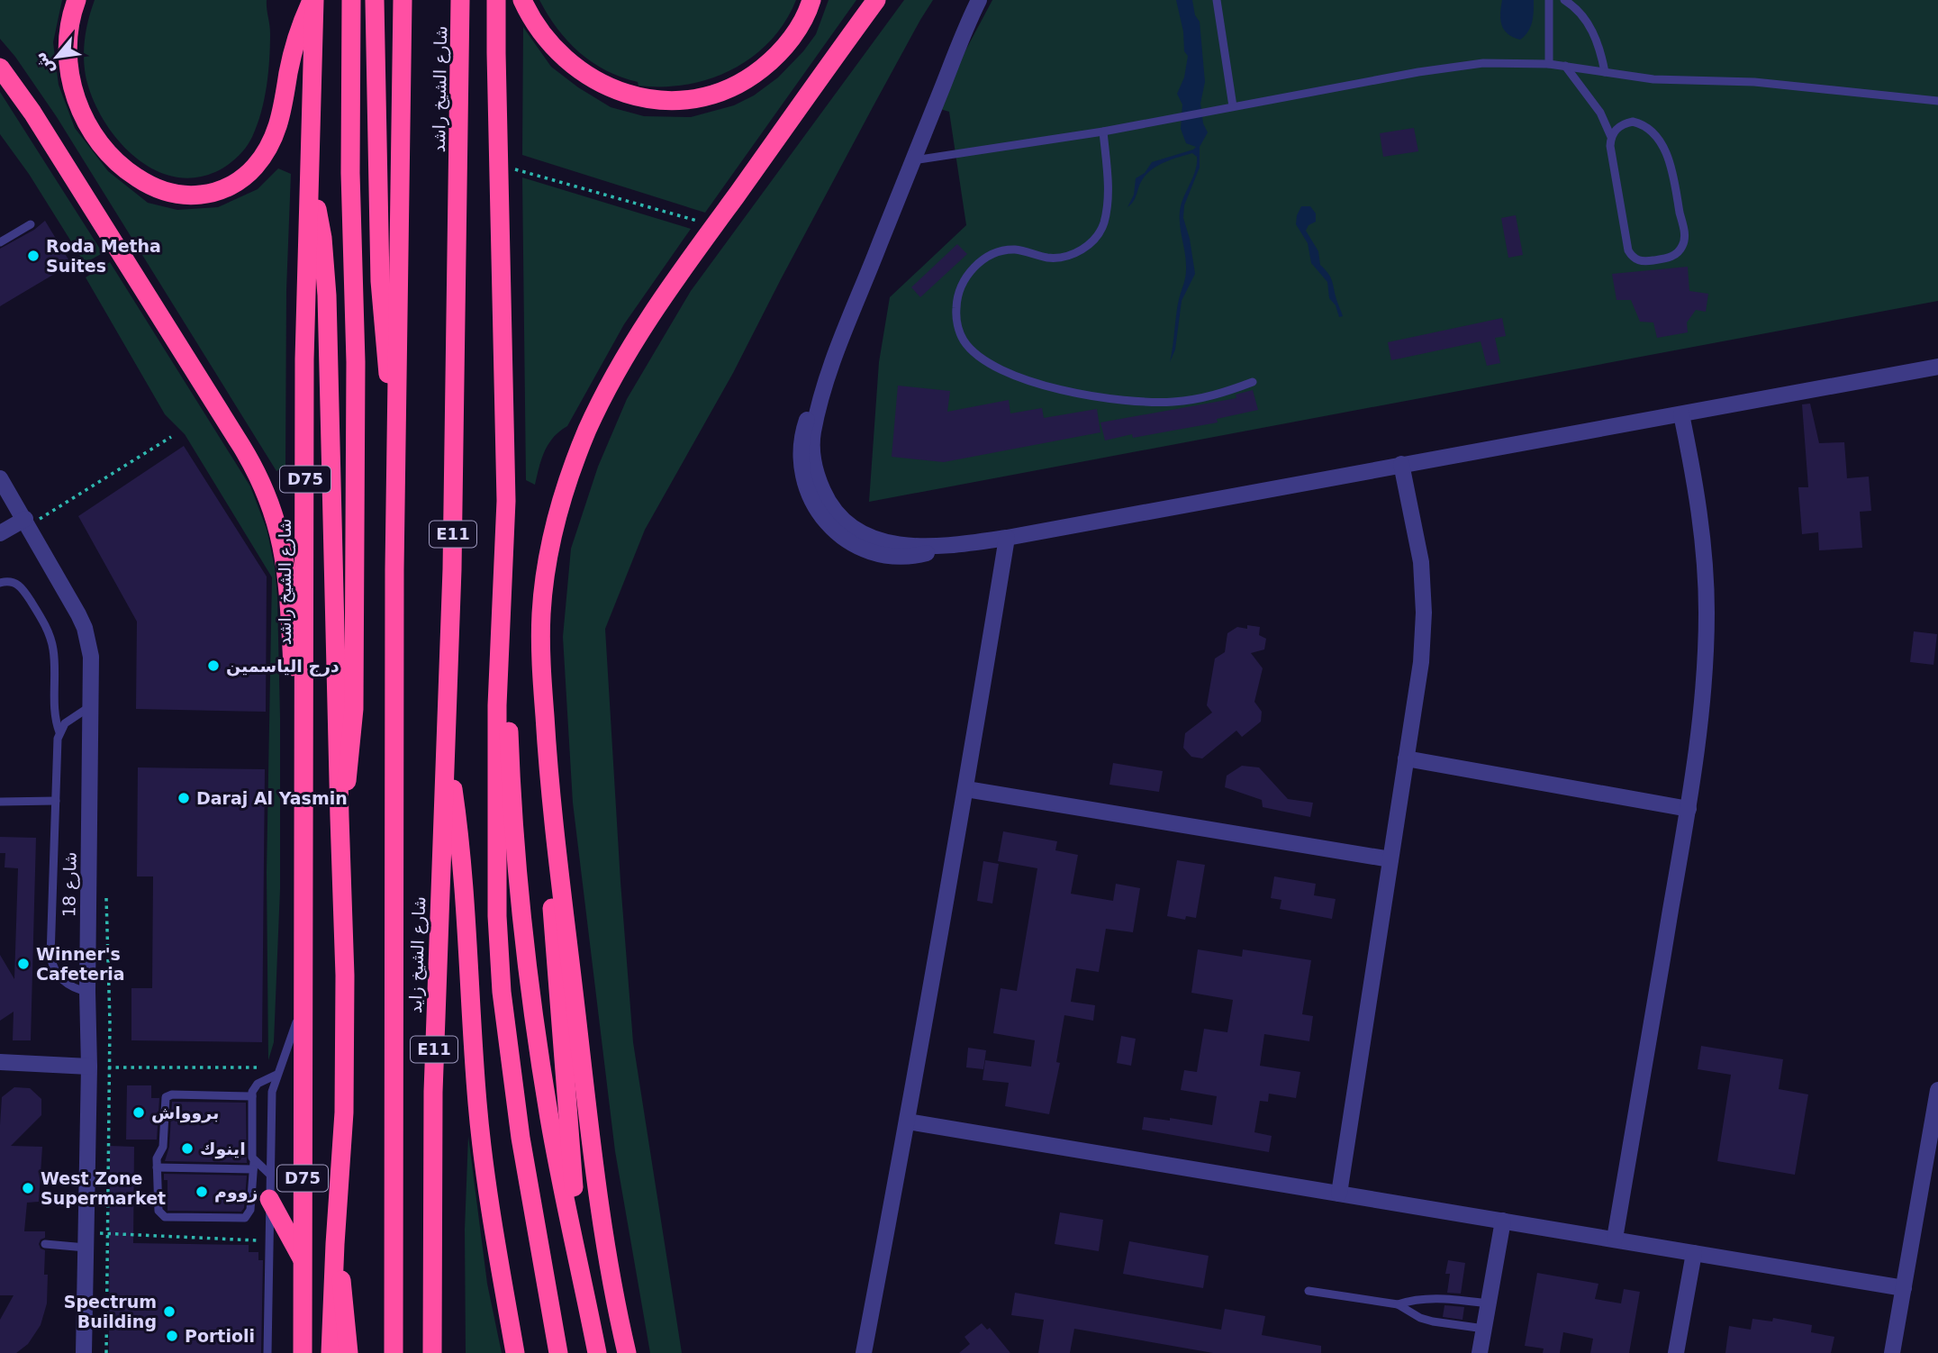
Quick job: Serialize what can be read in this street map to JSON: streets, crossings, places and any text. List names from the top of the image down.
{
  "streets": {
    "highway": [
      "شارع الشيخ راشد",
      "D75",
      "E11",
      "شارع الشيخ زايد"
    ],
    "street": ["شارع 18"]
  },
  "crossings": [
    ["شارع الشيخ راشد", "شارع الشيخ زايد"],
    ["E11", "شارع الشيخ زايد"]
  ],
  "places": [
    "Roda Metha Suites",
    "درج الياسمين",
    "Daraj Al Yasmin",
    "Winner's Cafeteria",
    "بروواش",
    "اينوك",
    "West Zone Supermarket",
    "زووم",
    "Spectrum Building",
    "Portioli"
  ],
  "north": "bottom left"
}
